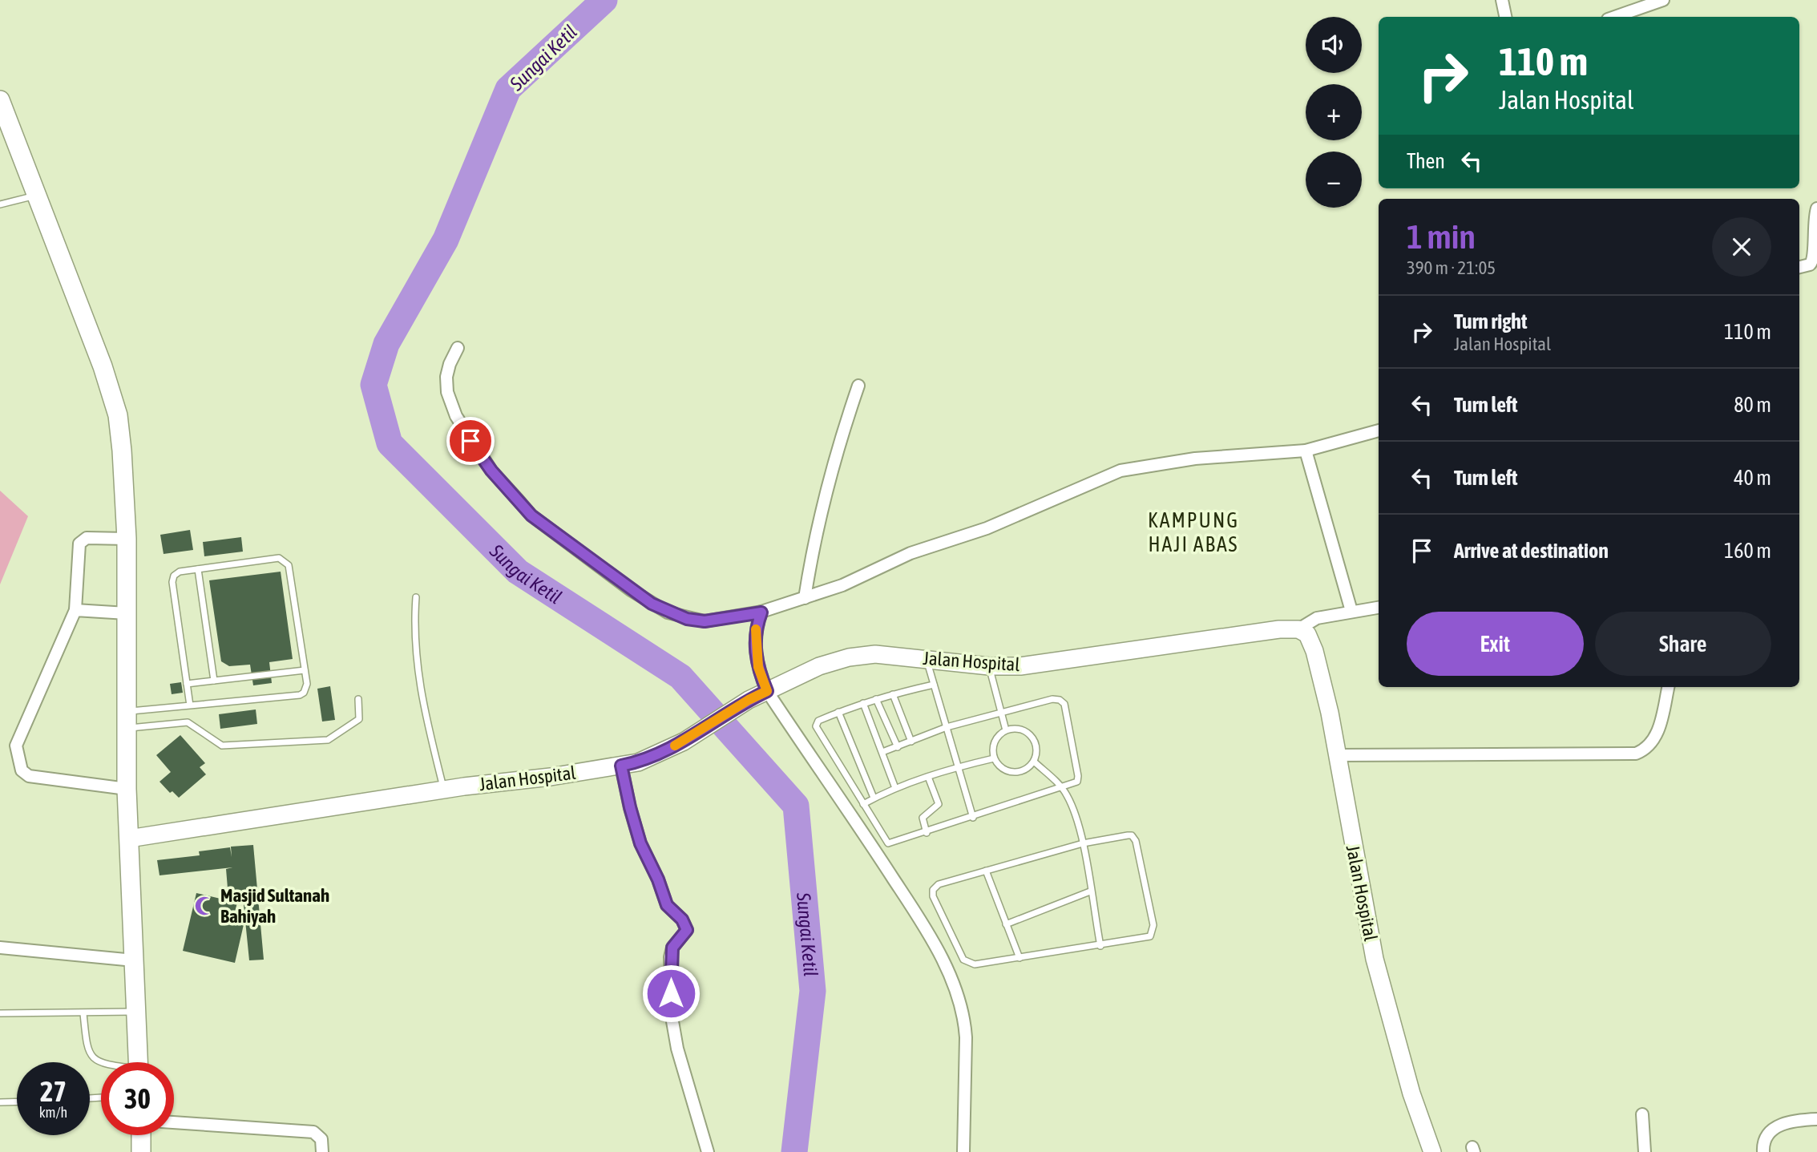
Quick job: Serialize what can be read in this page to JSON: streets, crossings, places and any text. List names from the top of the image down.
{
  "streets": {
    "main road": ["Jalan Hospital"]
  },
  "districts": ["KAMPUNG HAJI ABAS"],
  "water": ["Sungai Ketil"],
  "places": {
    "mosque": ["Masjid Sultanah Bahiyah"]
  },
  "page": {
    "map_buttons": ["+", "−"],
    "turn": ["110 m", "Jalan Hospital"],
    "then": "Then",
    "heading": ["1 min", "390 m · 21:05"],
    "list": [
      {
        "name": "Turn right",
        "note": "Jalan Hospital",
        "value": "110 m"
      },
      {
        "name": "Turn left",
        "value": "80 m"
      },
      {
        "name": "Turn left",
        "value": "40 m"
      },
      {
        "name": "Arrive at destination",
        "value": "160 m"
      }
    ],
    "buttons": ["Exit", "Share"],
    "speed": "27 km/h",
    "limit": "30"
  }
}
